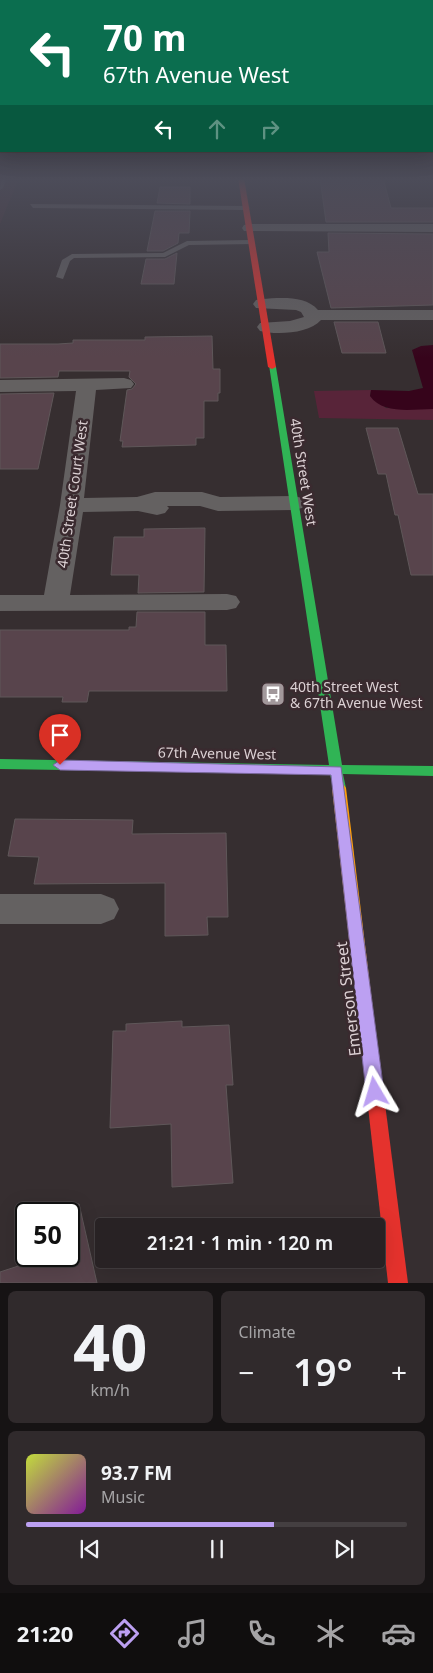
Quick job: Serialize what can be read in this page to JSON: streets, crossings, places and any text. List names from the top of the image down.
{
  "streets": {
    "main road": ["40th Street West", "67th Avenue West", "Emerson Street"],
    "street": ["40th Street Court West"]
  },
  "crossings": [
    ["40th Street West", "67th Avenue West"],
    ["40th Street West", "Emerson Street"],
    ["67th Avenue West", "Emerson Street"]
  ],
  "places": {
    "bus stop": ["40th Street West & 67th Avenue West"]
  },
  "page": {
    "turn": ["70 m", "67th Avenue West"],
    "limit": "50",
    "trip": "21:21 · 1 min · 120 m",
    "tile": [
      ["40", "km/h"],
      "Climate"
    ],
    "heat": ["−", "19°", "+"],
    "song": ["93.7 FM", "Music"],
    "tabs": "21:20"
  }
}
